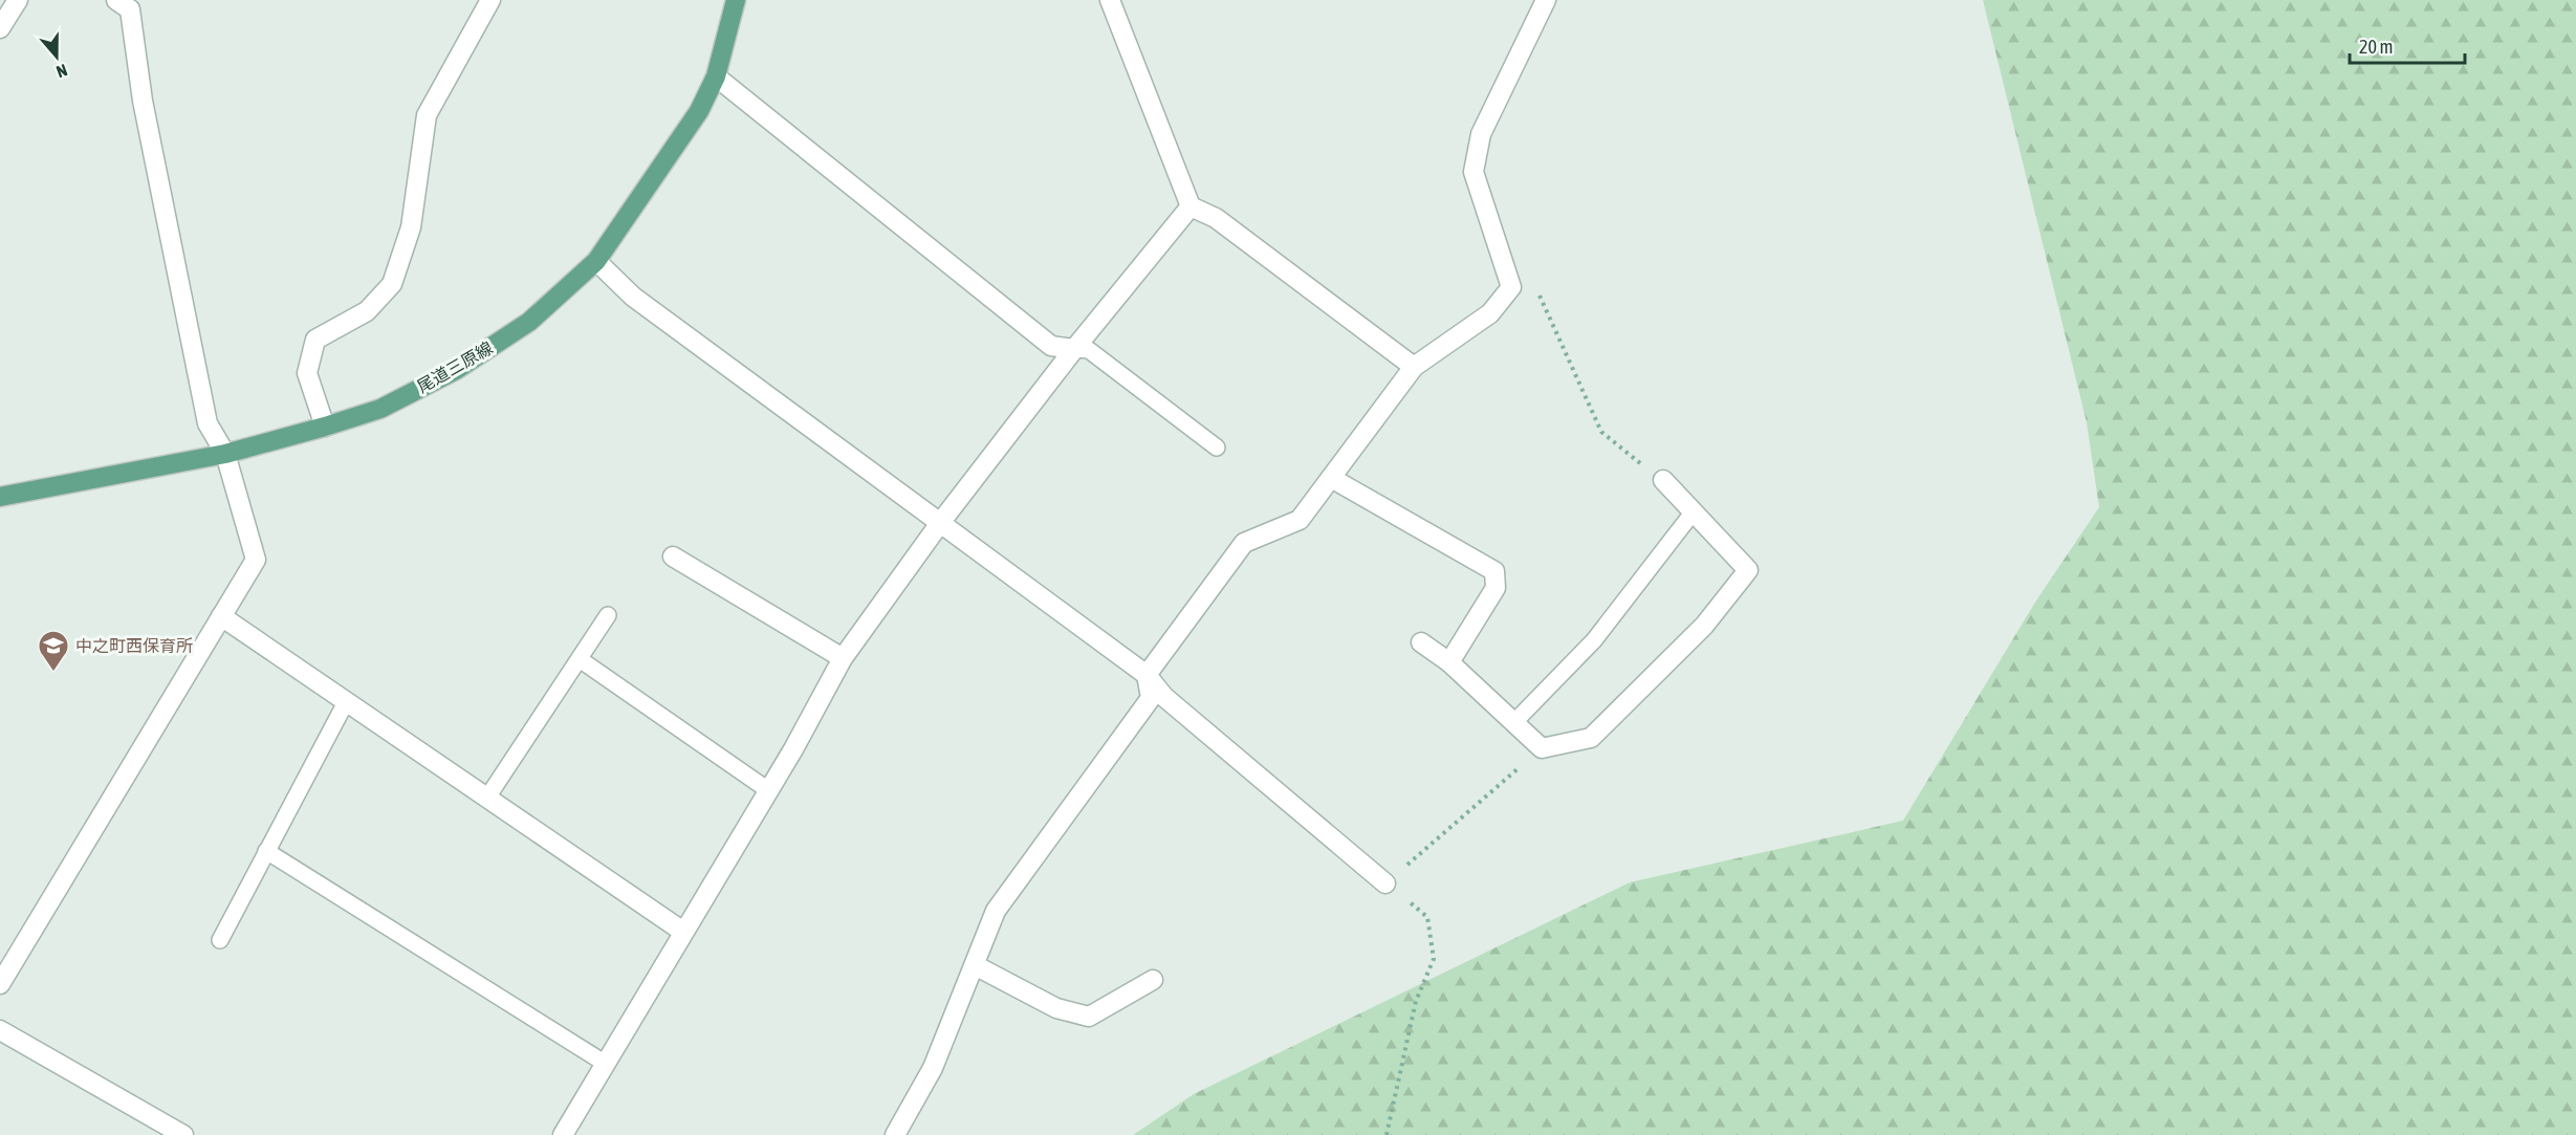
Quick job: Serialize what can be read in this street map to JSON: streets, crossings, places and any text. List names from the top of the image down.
{
  "streets": {
    "main road": ["尾道三原線"]
  },
  "places": {
    "school or university": ["中之町西保育所"]
  },
  "scale_bar": "20 m",
  "north": "bottom"
}
